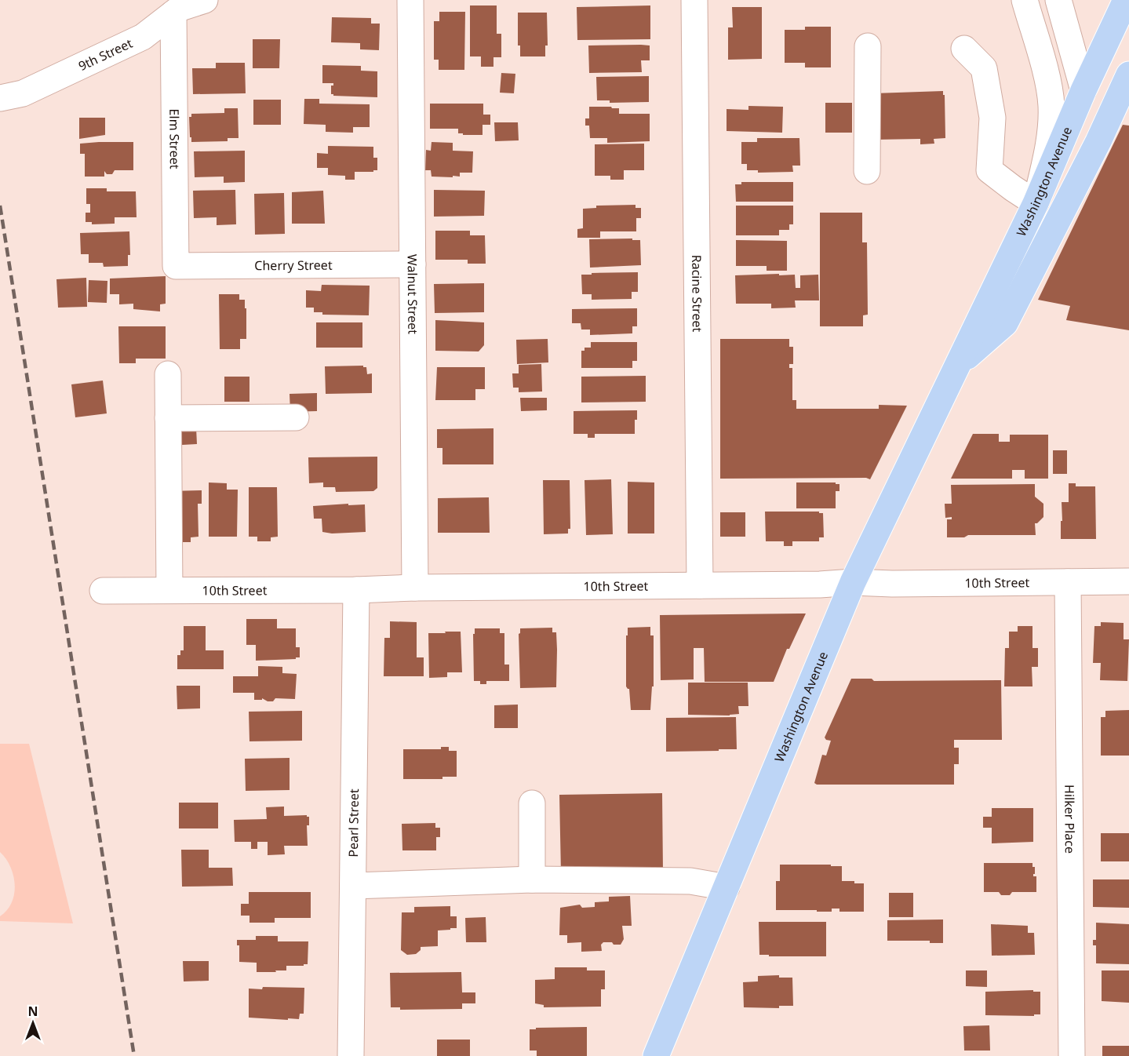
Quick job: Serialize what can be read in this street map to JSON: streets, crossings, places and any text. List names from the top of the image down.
{
  "streets": {
    "main road": ["Washington Avenue"],
    "street": [
      "9th Street",
      "Elm Street",
      "Cherry Street",
      "Racine Street",
      "Walnut Street",
      "10th Street",
      "Hilker Place",
      "Pearl Street"
    ]
  },
  "crossings": [
    ["9th Street", "Elm Street"],
    ["Elm Street", "Cherry Street"],
    ["Washington Avenue", "10th Street"],
    ["Cherry Street", "Walnut Street"],
    ["Racine Street", "10th Street"],
    ["Walnut Street", "10th Street"],
    ["10th Street", "Hilker Place"],
    ["10th Street", "Pearl Street"]
  ],
  "north": "top"
}
